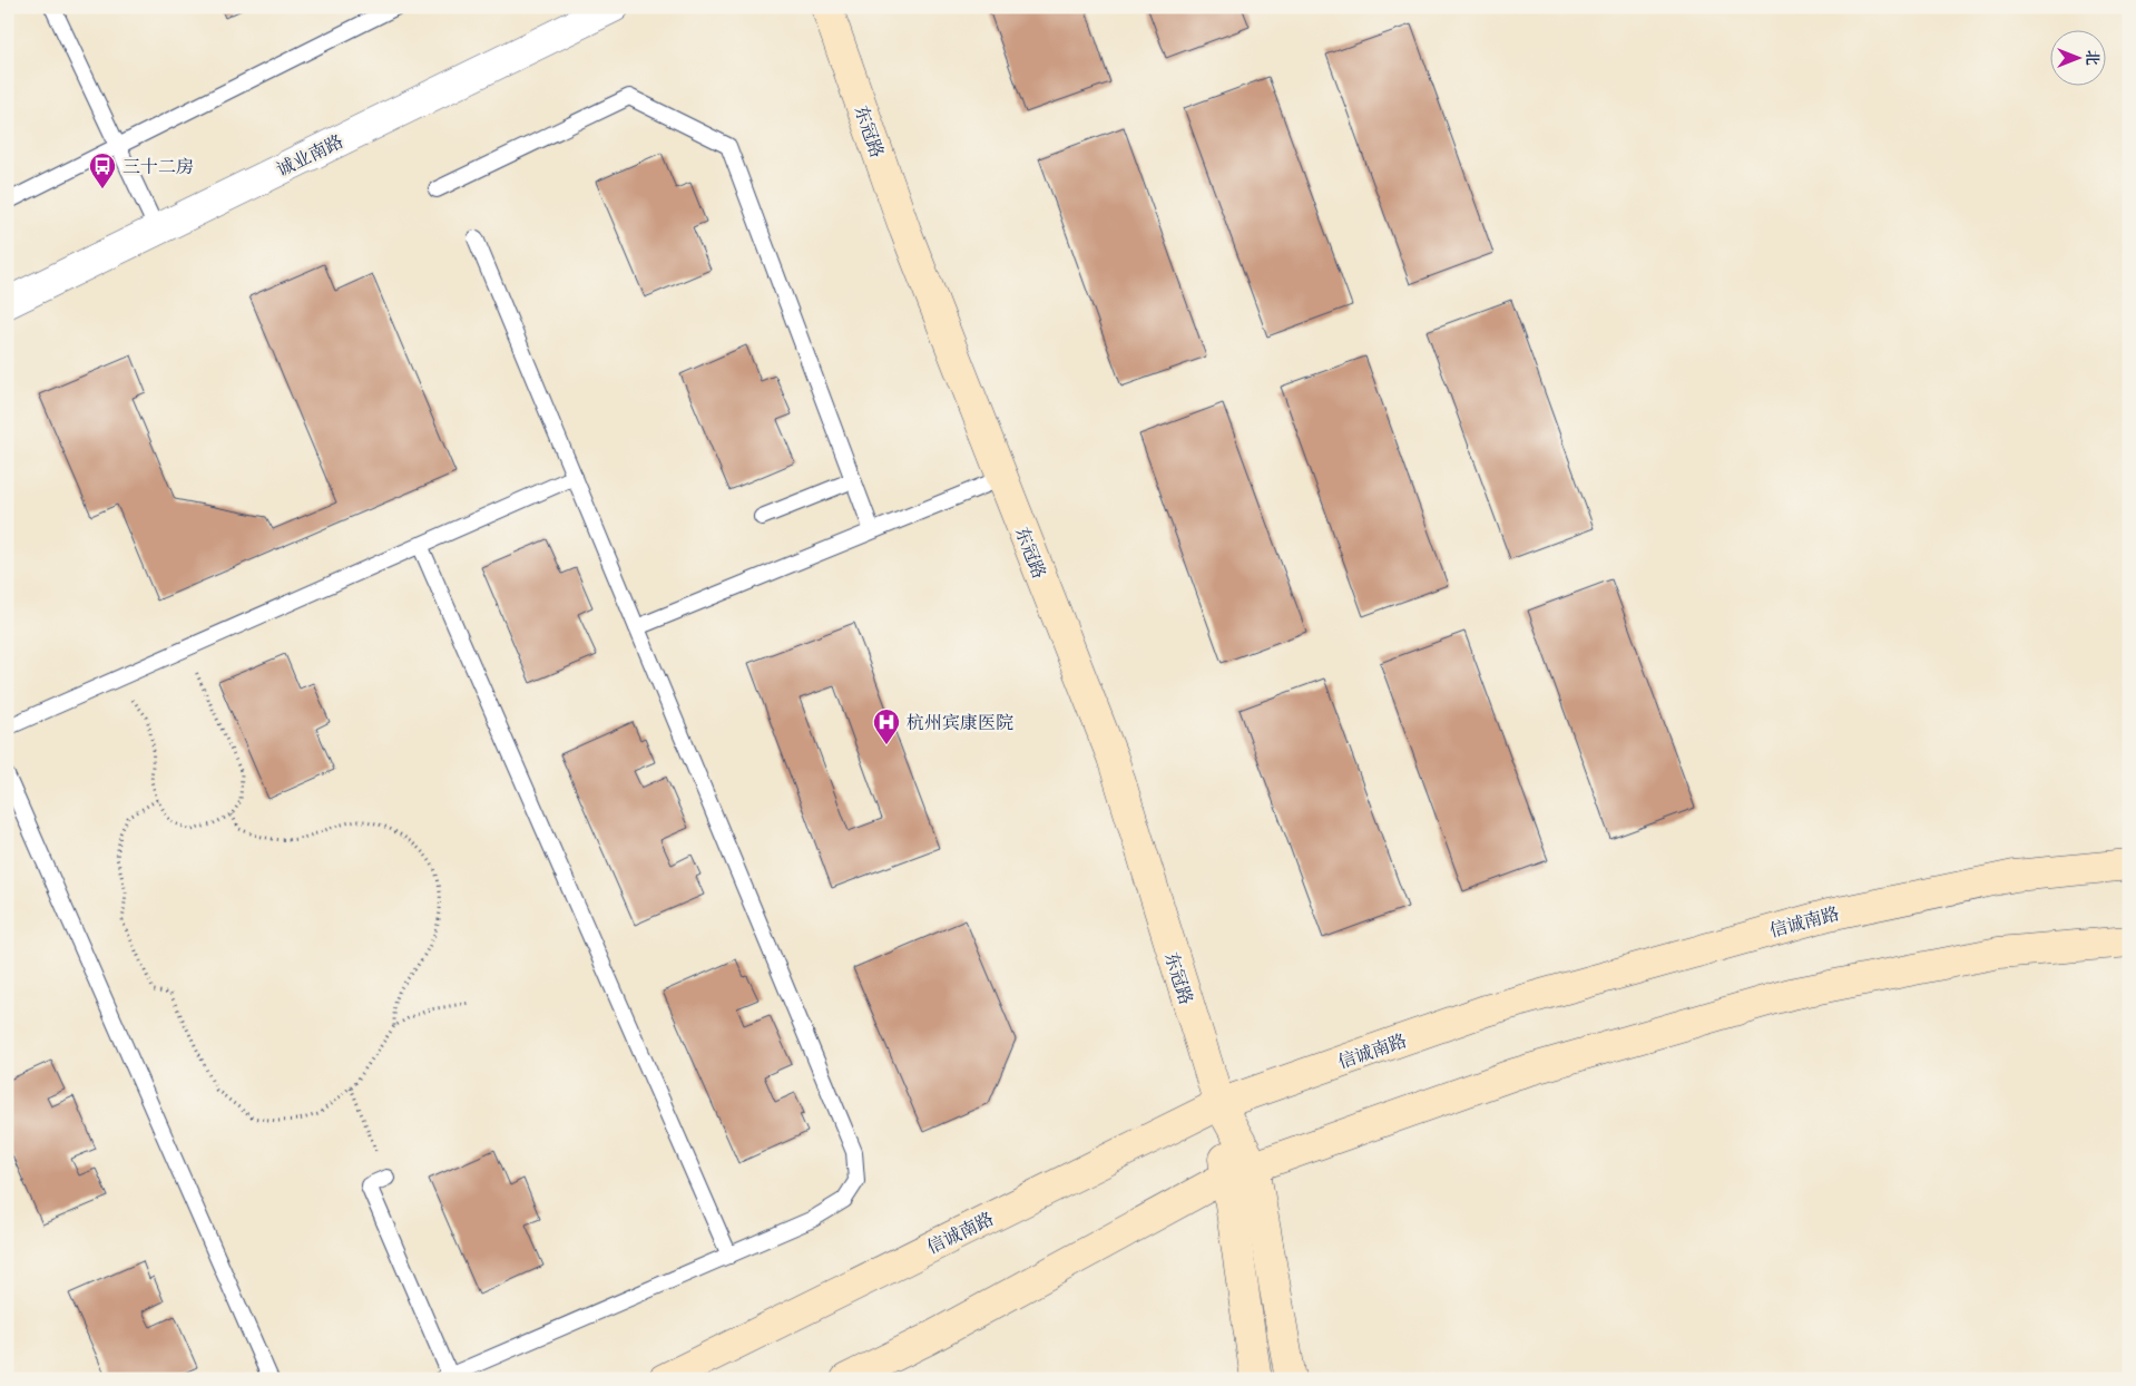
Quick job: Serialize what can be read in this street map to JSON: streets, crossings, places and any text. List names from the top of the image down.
{
  "streets": {
    "main road": ["东冠路", "信诚南路"],
    "street": ["诚业南路"]
  },
  "crossings": [
    ["东冠路", "信诚南路"]
  ],
  "places": {
    "bus stop": ["三十二房"],
    "hospital": ["杭州宾康医院"]
  },
  "north": "right"
}
